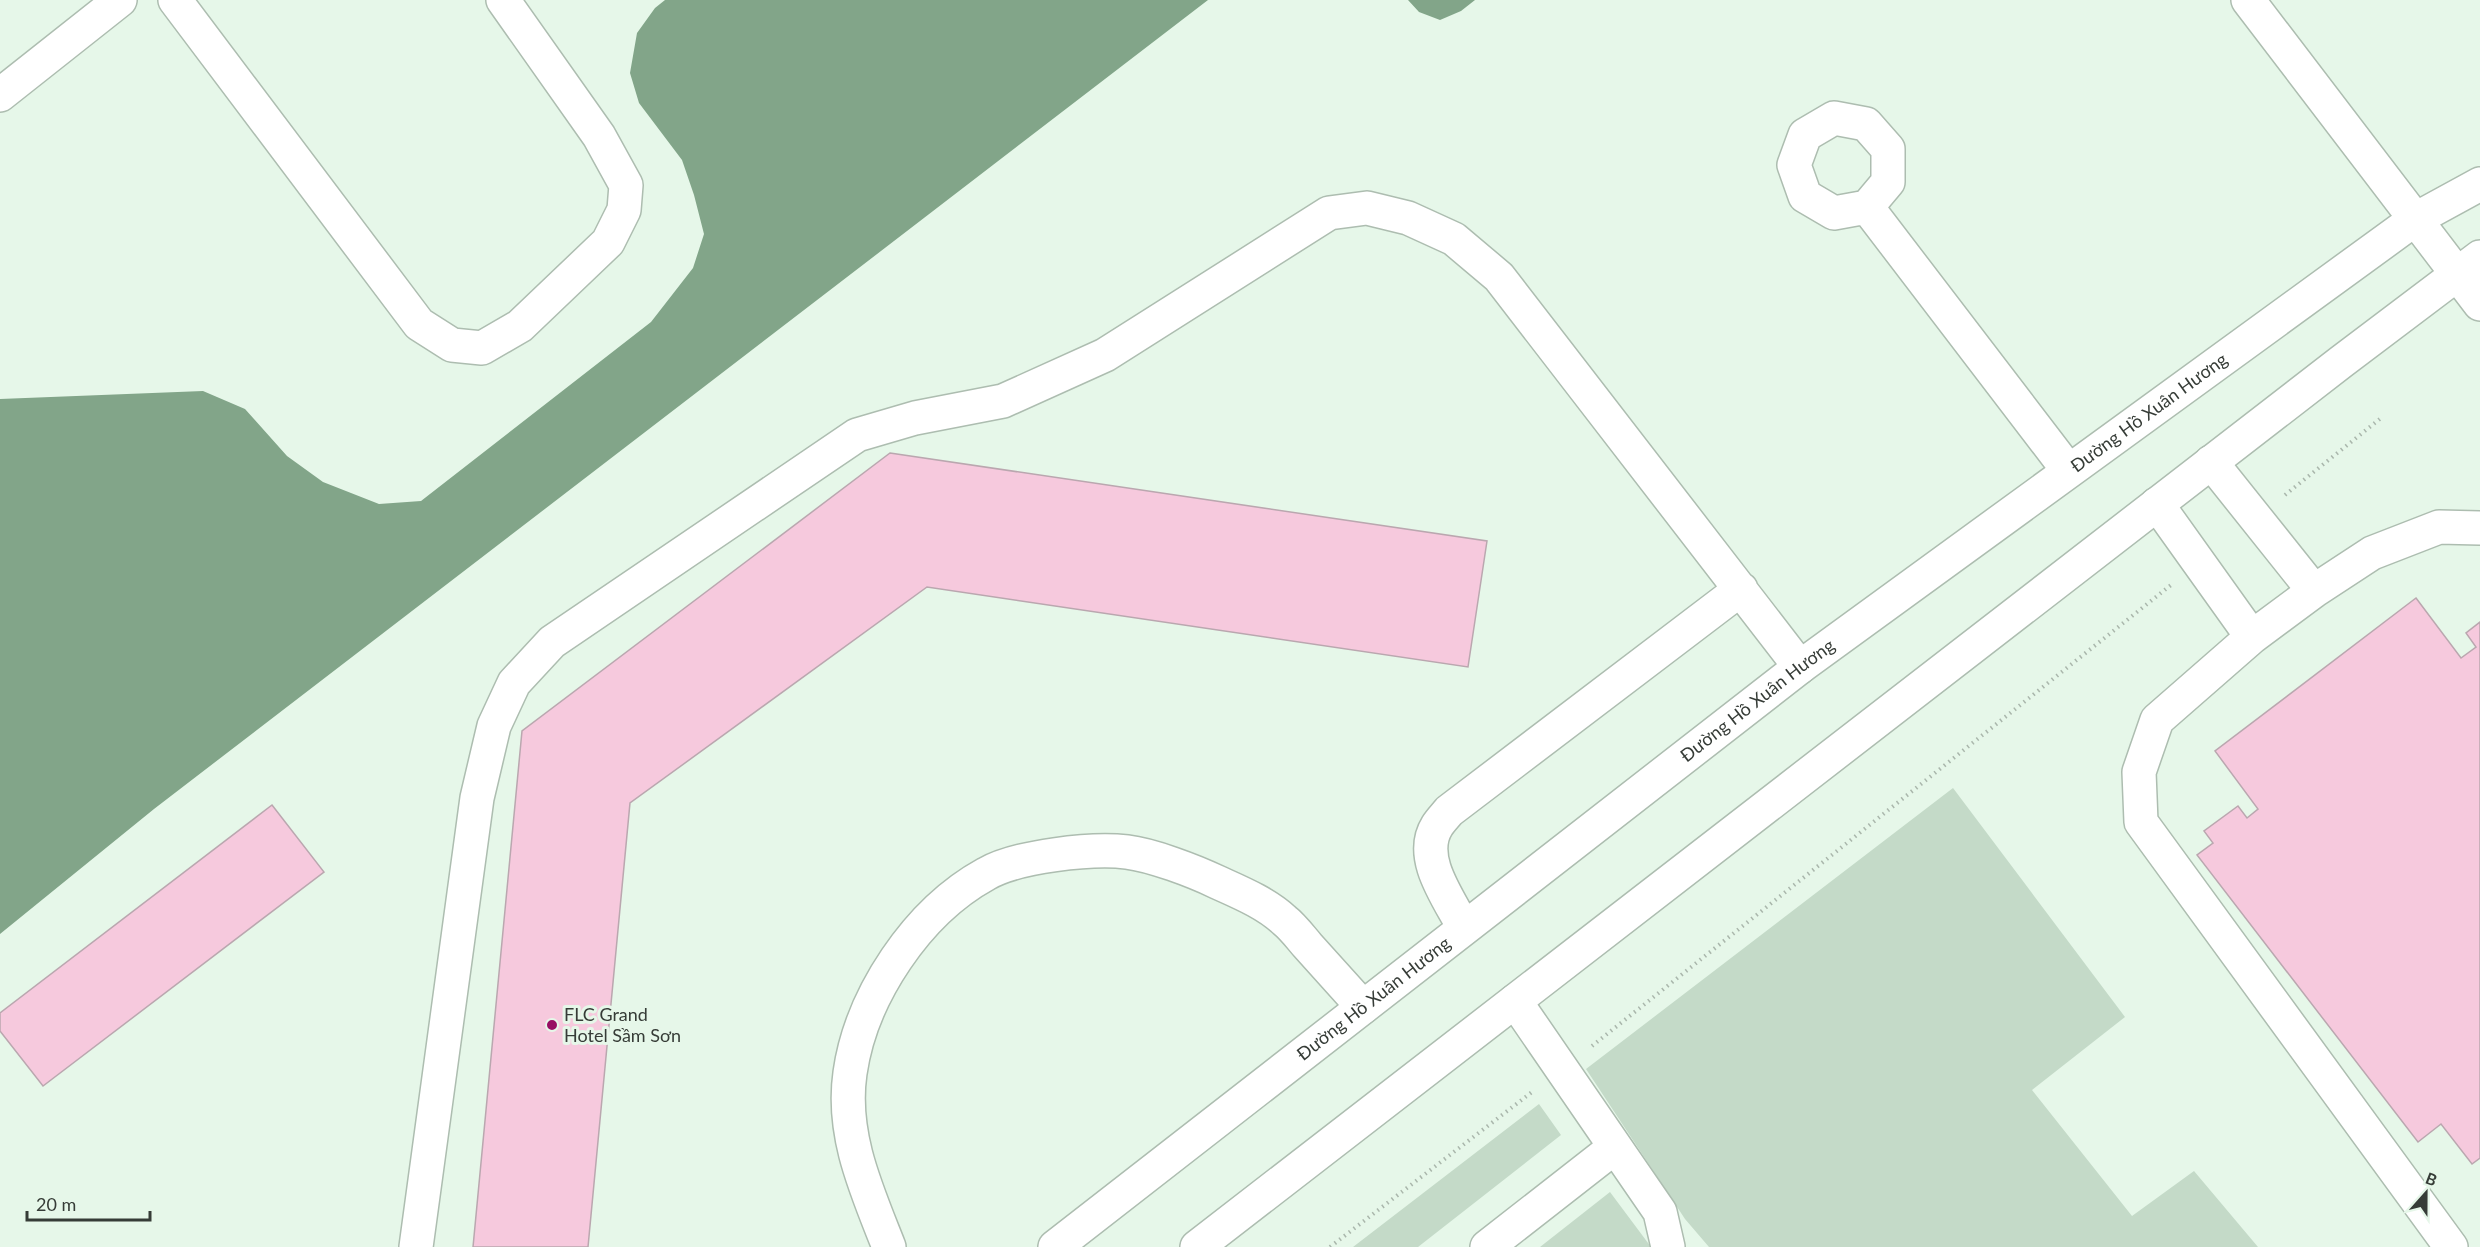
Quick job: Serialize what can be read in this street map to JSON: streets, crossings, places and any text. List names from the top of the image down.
{
  "streets": {
    "main road": ["Đường Hồ Xuân Hương"]
  },
  "places": ["FLC Grand Hotel Sầm Sơn"],
  "scale_bar": "20 m",
  "north": "top"
}
